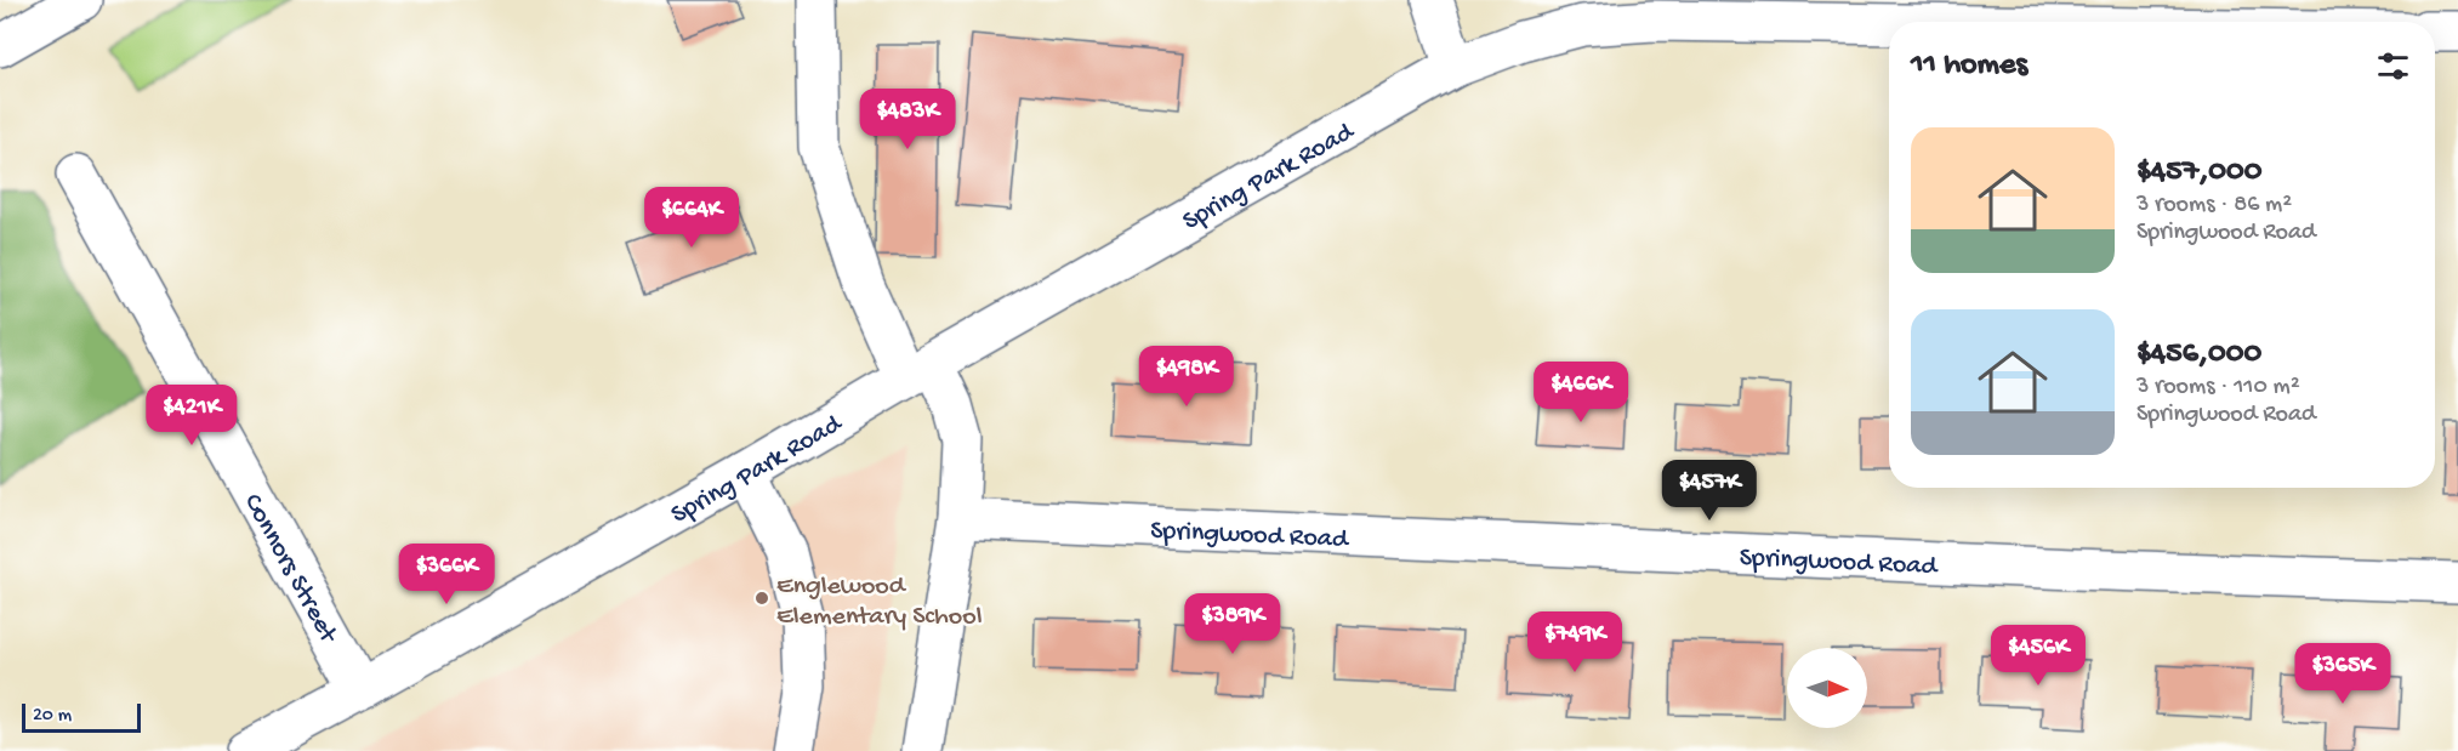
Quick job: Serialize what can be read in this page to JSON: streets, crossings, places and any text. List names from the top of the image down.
{
  "streets": {
    "main road": ["Spring Park Road", "Springwood Road", "Connors Street"]
  },
  "crossings": [
    ["Spring Park Road", "Connors Street"]
  ],
  "places": ["Englewood Elementary School"],
  "scale_bar": "20 m",
  "north": "right",
  "page": {
    "heading": "11 homes",
    "price": [
      "$483K",
      "$664K",
      "$498K",
      "$466K",
      "$421K",
      "$457K",
      "$366K",
      "$389K",
      "$749K",
      "$456K",
      "$365K"
    ],
    "list": [
      {
        "name": "$457,000",
        "note": "3 rooms · 86 m² · Springwood Road"
      },
      {
        "name": "$456,000",
        "note": "3 rooms · 110 m² · Springwood Road"
      }
    ],
    "scale": "20 m"
  }
}
